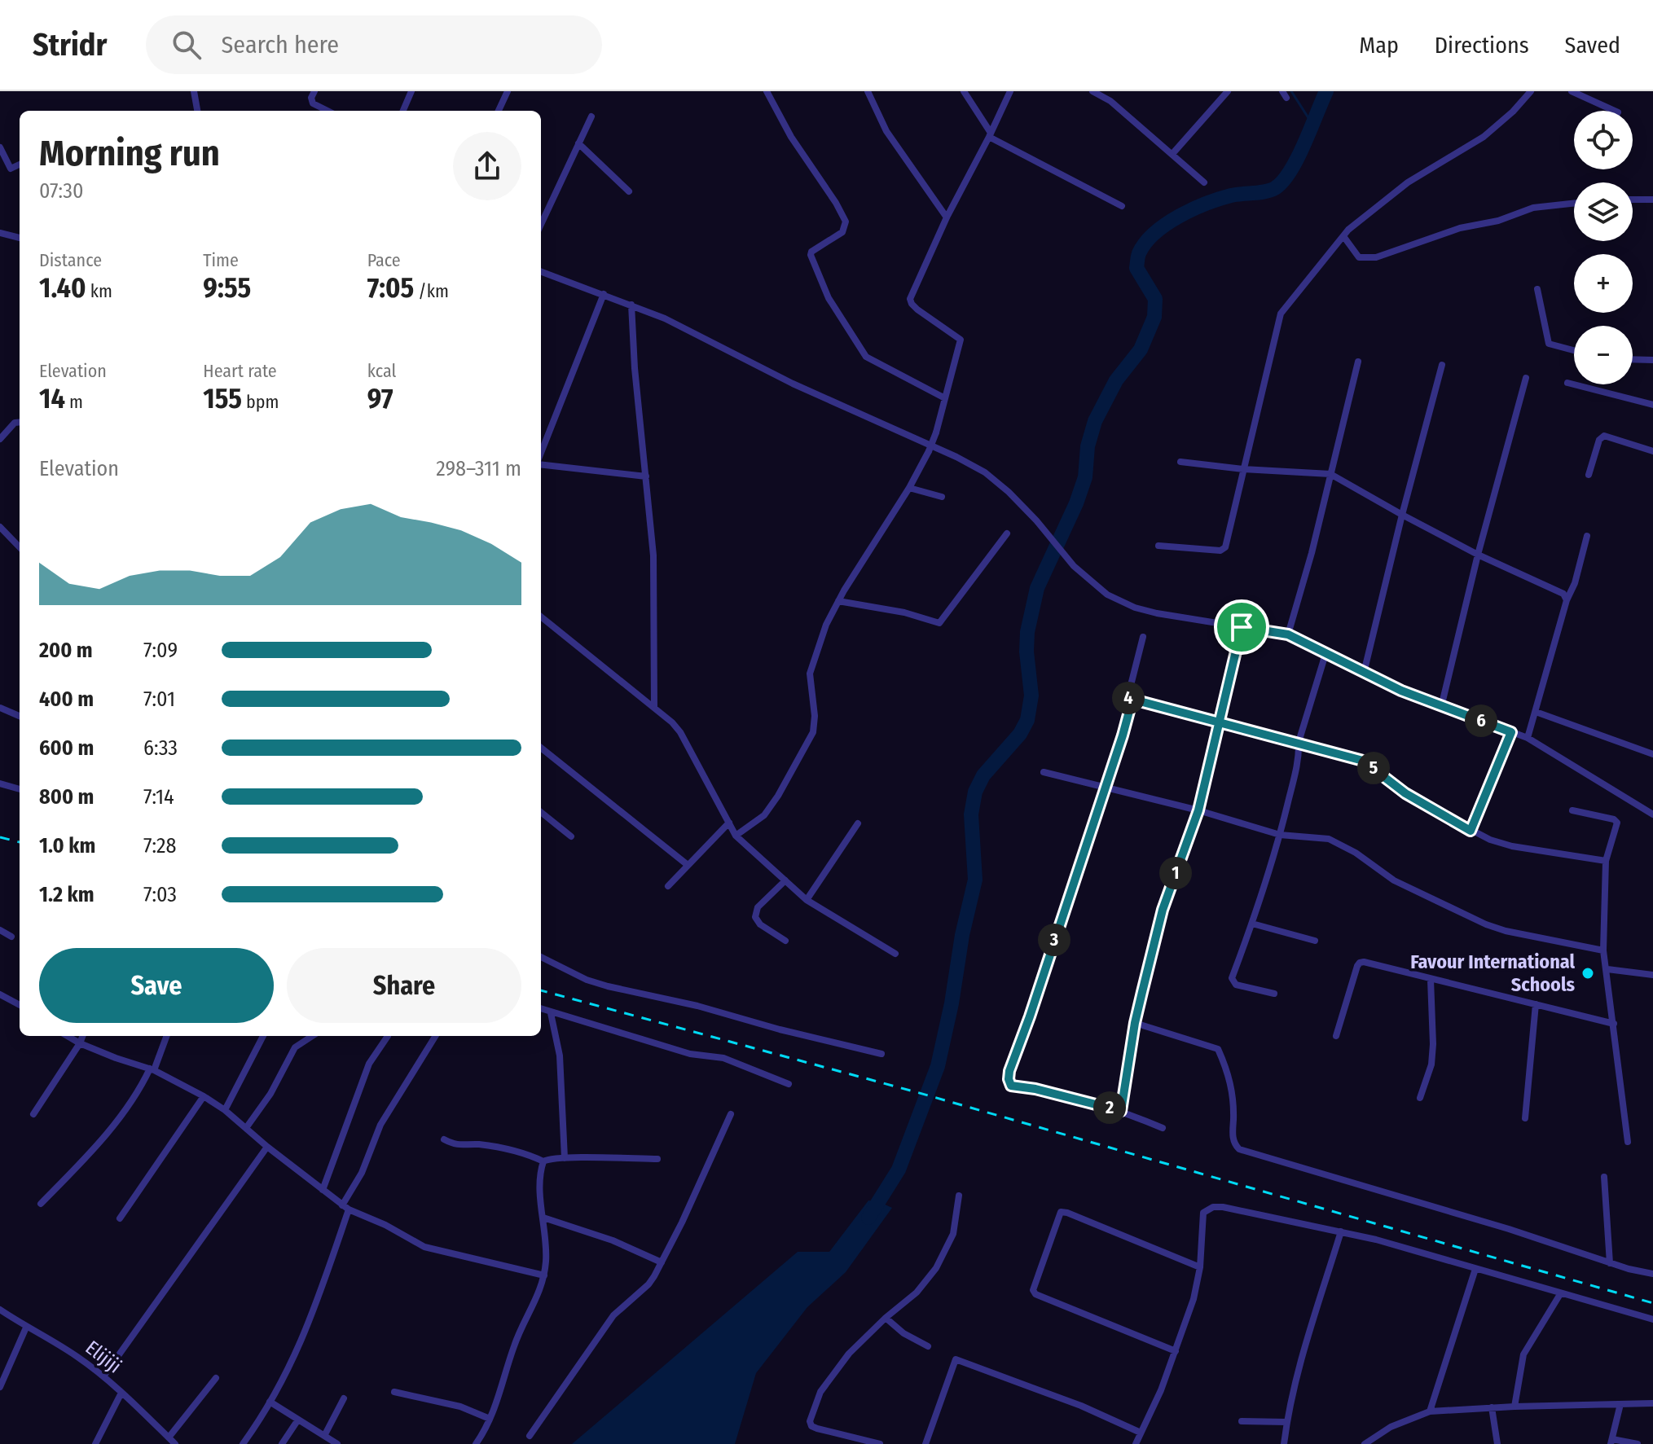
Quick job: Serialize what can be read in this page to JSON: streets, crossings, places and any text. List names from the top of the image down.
{
  "streets": {
    "street": ["Elijiji"]
  },
  "places": ["Favour International Schools"],
  "page": {
    "header": "Stridr",
    "search": "Search here",
    "nav": ["Map", "Directions", "Saved"],
    "map_buttons": ["+", "−"],
    "heading": ["Morning run", "07:30"],
    "stats": [
      ["Distance", "1.40 km"],
      ["Time", "9:55"],
      ["Pace", "7:05 /km"],
      ["Elevation", "14 m"],
      ["Heart rate", "155 bpm"],
      ["kcal", "97"]
    ],
    "chart": ["Elevation", "298–311 m"],
    "list": [
      {
        "name": "200 m",
        "note": "7:09"
      },
      {
        "name": "400 m",
        "note": "7:01"
      },
      {
        "name": "600 m",
        "note": "6:33"
      },
      {
        "name": "800 m",
        "note": "7:14"
      },
      {
        "name": "1.0 km",
        "note": "7:28"
      },
      {
        "name": "1.2 km",
        "note": "7:03"
      }
    ],
    "pins": [
      "4",
      "6",
      "5",
      "1",
      "3",
      "2"
    ],
    "buttons": ["Save", "Share"]
  }
}
